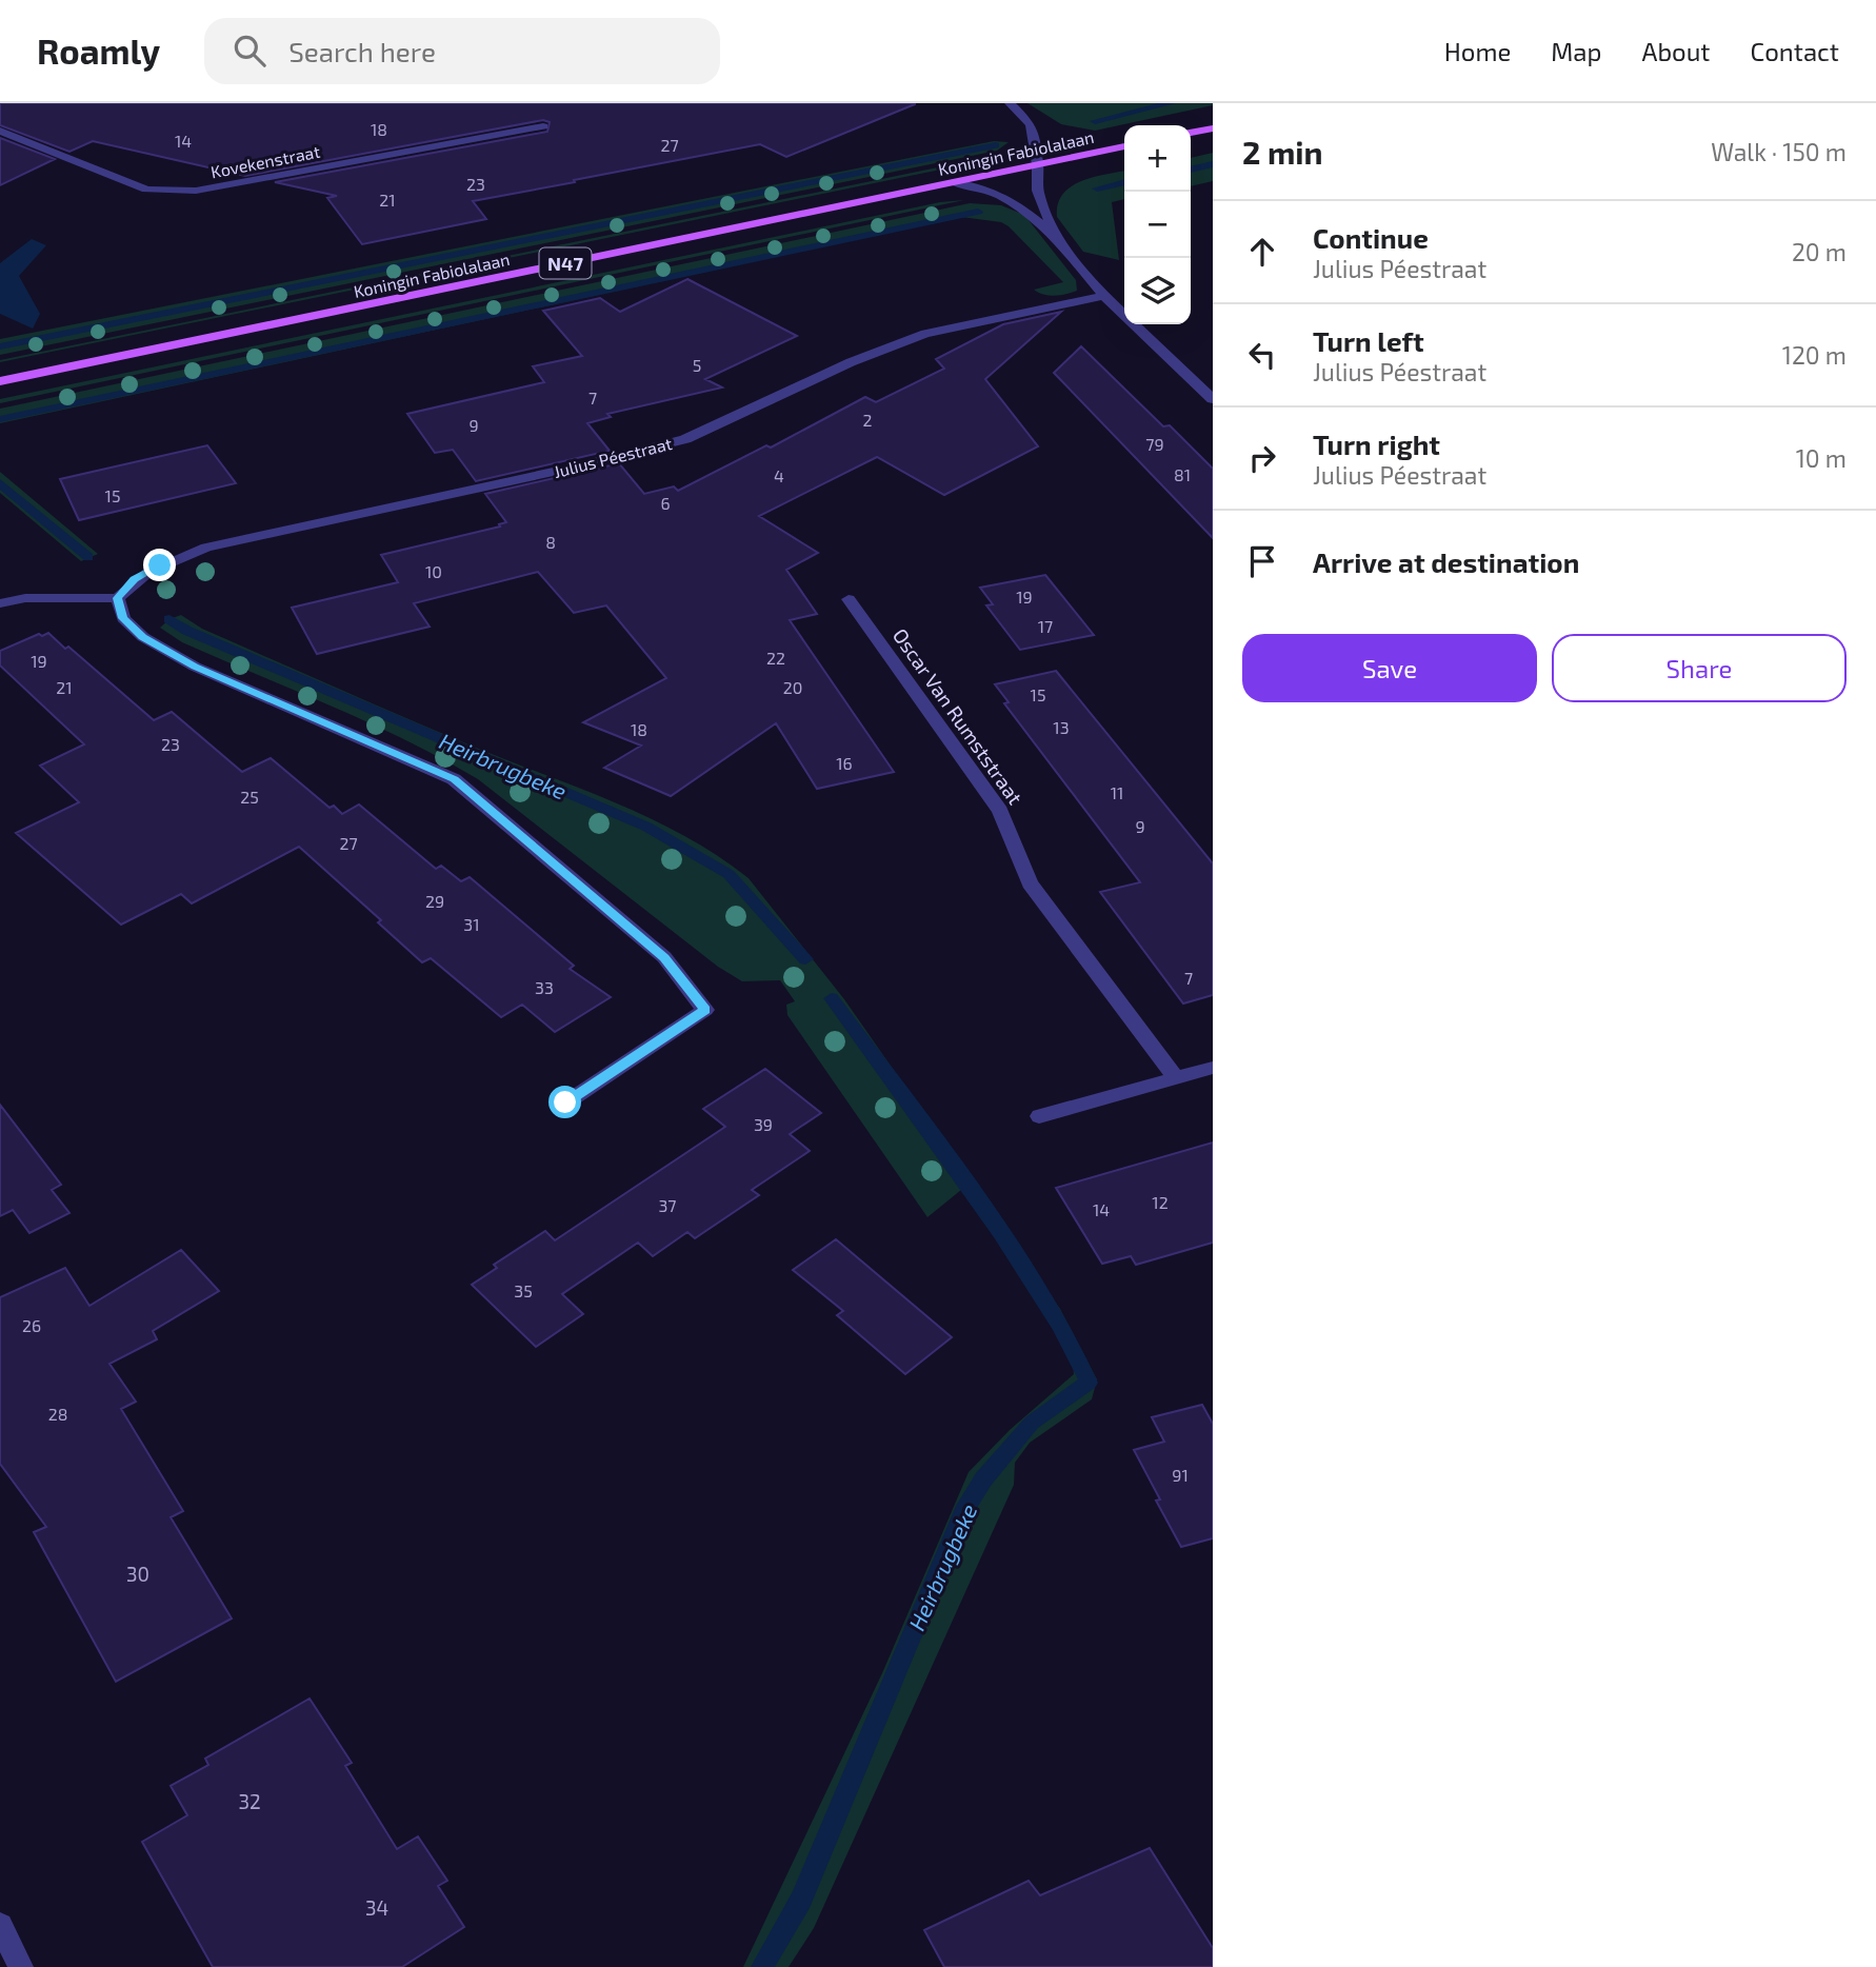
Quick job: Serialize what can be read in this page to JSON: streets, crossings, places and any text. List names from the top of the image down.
{
  "streets": {
    "main road": ["Koningin Fabiolalaan", "N47"],
    "street": ["Kovekenstraat", "Julius Péestraat", "Oscar Van Rumststraat"]
  },
  "water": ["Heirbrugbeke"],
  "house_numbers": [
    "18",
    "14",
    "27",
    "23",
    "21",
    "5",
    "7",
    "2",
    "9",
    "79",
    "81",
    "4",
    "15",
    "6",
    "8",
    "10",
    "19",
    "17",
    "22",
    "19",
    "21",
    "20",
    "15",
    "13",
    "18",
    "23",
    "16",
    "11",
    "25",
    "9",
    "27",
    "29",
    "31",
    "7",
    "33",
    "39",
    "12",
    "37",
    "14",
    "35",
    "26",
    "28",
    "91",
    "30",
    "32",
    "34"
  ],
  "page": {
    "header": "Roamly",
    "search": "Search here",
    "nav": [
      "Home",
      "Map",
      "About",
      "Contact"
    ],
    "heading": ["2 min", "Walk · 150 m"],
    "map_buttons": ["+", "−"],
    "list": [
      ["Continue", "Julius Péestraat", "20 m"],
      ["Turn left", "Julius Péestraat", "120 m"],
      ["Turn right", "Julius Péestraat", "10 m"],
      "Arrive at destination"
    ],
    "buttons": ["Save", "Share"]
  }
}
